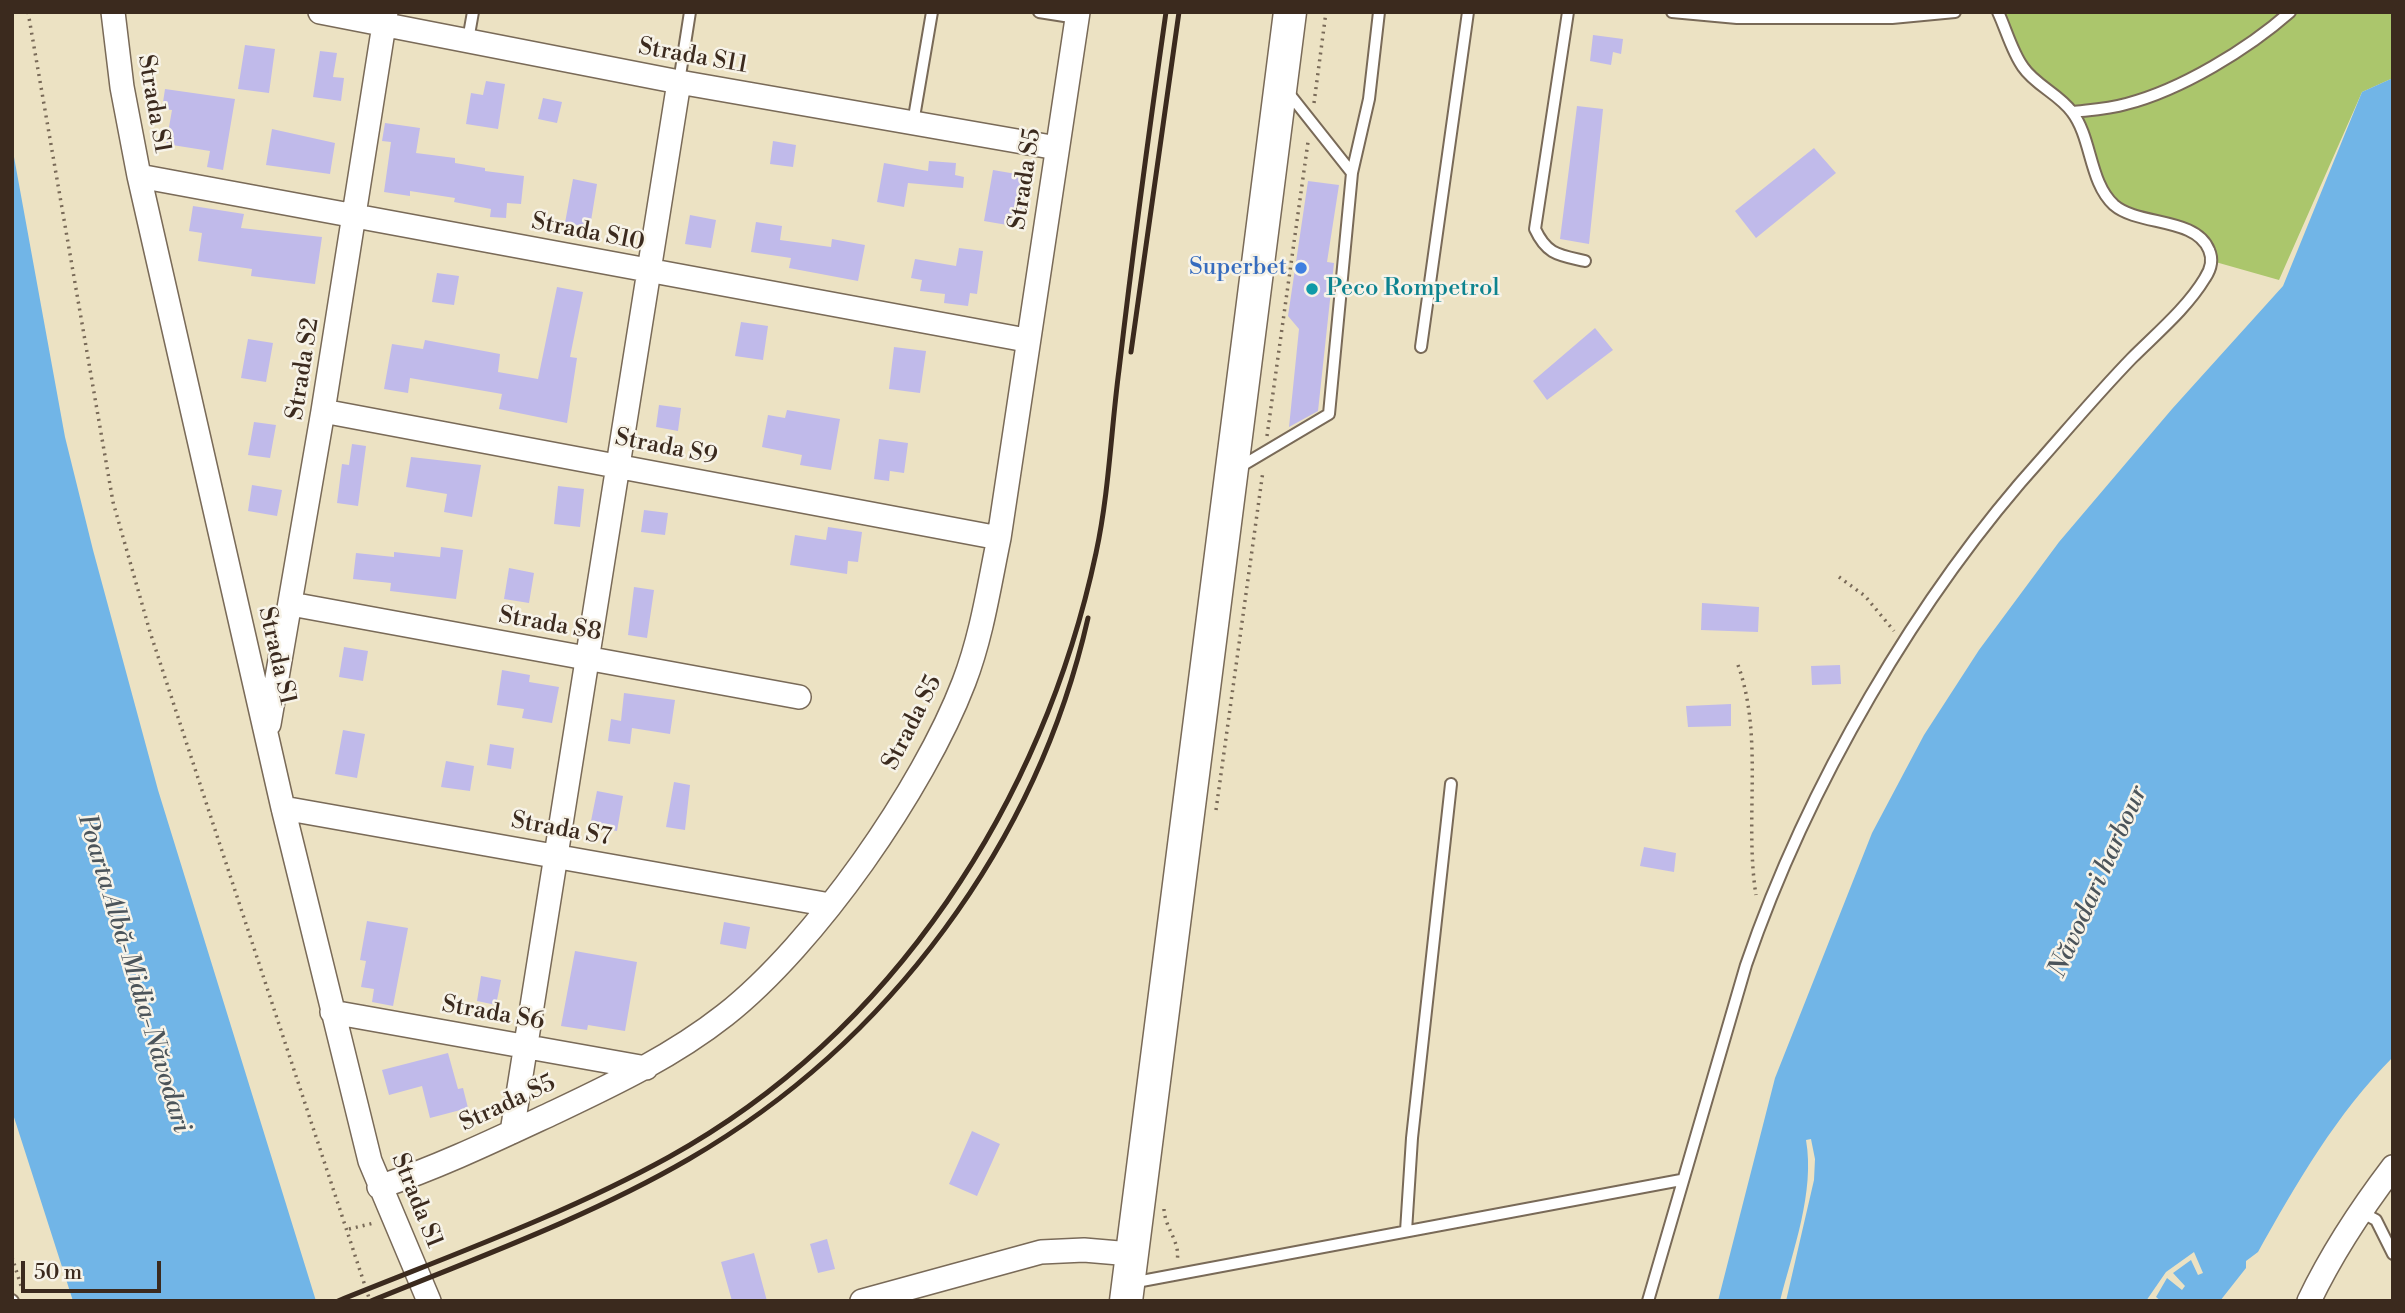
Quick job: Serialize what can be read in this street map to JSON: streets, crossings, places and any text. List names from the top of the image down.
{
  "streets": {
    "street": [
      "Strada S11",
      "Strada S1",
      "Strada S5",
      "Strada S10",
      "Strada S2",
      "Strada S9",
      "Strada S8",
      "Strada S7",
      "Strada S6"
    ]
  },
  "crossings": [
    ["Strada S11", "Strada S5"],
    ["Strada S11", "Strada S2"],
    ["Strada S1", "Strada S5"],
    ["Strada S1", "Strada S10"],
    ["Strada S1", "Strada S2"],
    ["Strada S1", "Strada S7"],
    ["Strada S1", "Strada S6"],
    ["Strada S5", "Strada S10"],
    ["Strada S5", "Strada S9"],
    ["Strada S5", "Strada S7"],
    ["Strada S5", "Strada S6"],
    ["Strada S10", "Strada S2"],
    ["Strada S2", "Strada S9"],
    ["Strada S2", "Strada S8"]
  ],
  "water": ["Năvodari harbour", "Poarta Albă-Midia-Năvodari"],
  "places": ["Superbet", "Peco Rompetrol"],
  "scale_bar": "50 m"
}
